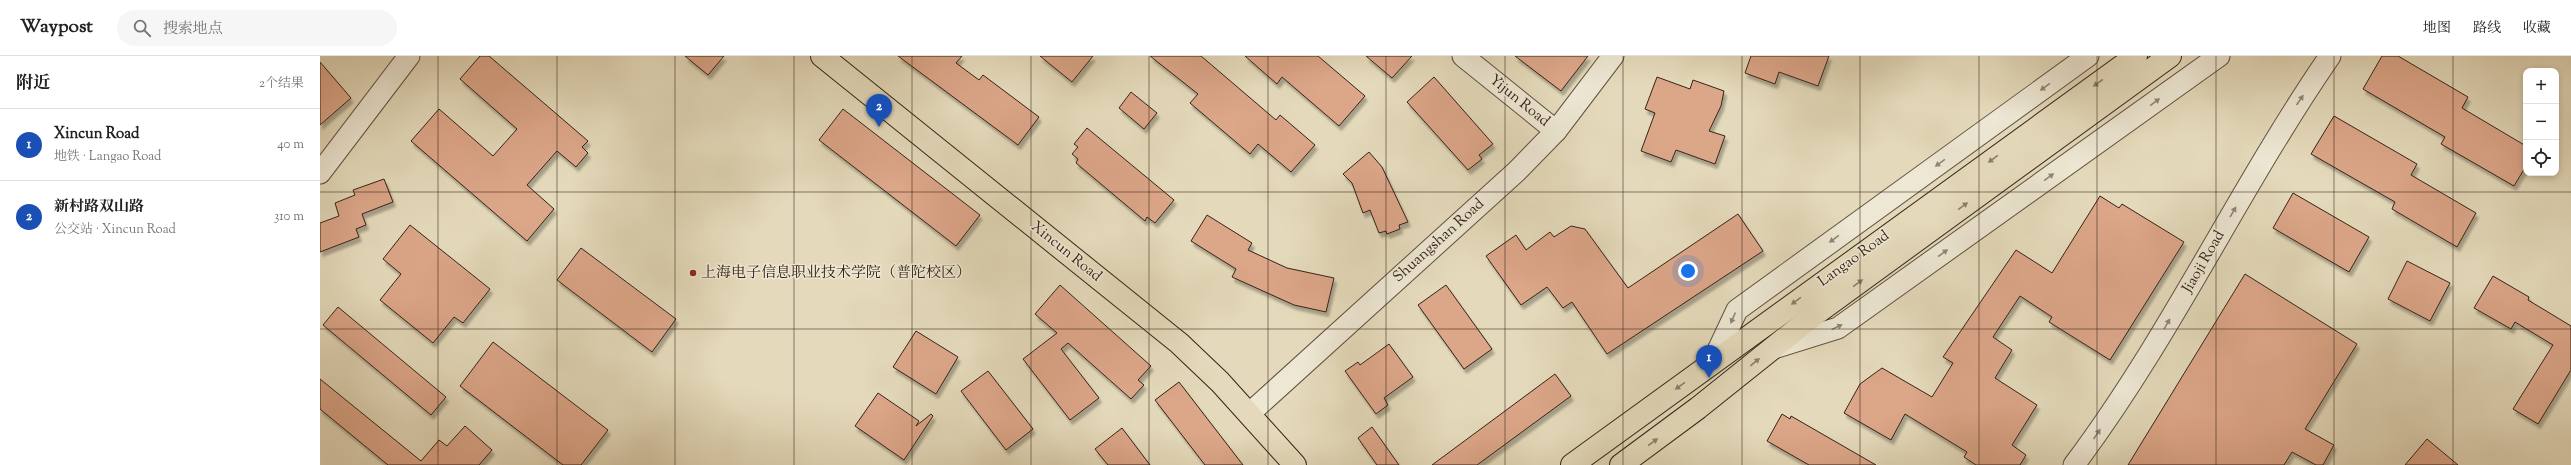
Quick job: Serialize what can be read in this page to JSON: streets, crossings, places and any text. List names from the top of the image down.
{
  "streets": {
    "main road": ["Xincun Road", "Langao Road"],
    "street": ["Yijun Road", "Shuangshan Road", "Jiaoji Road"]
  },
  "crossings": [
    ["Yijun Road", "Shuangshan Road"],
    ["Shuangshan Road", "Xincun Road"]
  ],
  "places": ["上海电子信息职业技术学院（普陀校区）"],
  "page": {
    "header": "Waypost",
    "search": "搜索地点",
    "nav": ["地图", "路线", "收藏"],
    "heading": ["附近", "2个结果"],
    "map_buttons": ["+", "−"],
    "pins": ["2", "1"],
    "list": [
      {
        "mark": "1",
        "name": "Xincun Road",
        "note": "地铁 · Langao Road",
        "value": "40 m"
      },
      {
        "mark": "2",
        "name": "新村路双山路",
        "note": "公交站 · Xincun Road",
        "value": "310 m"
      }
    ]
  }
}
